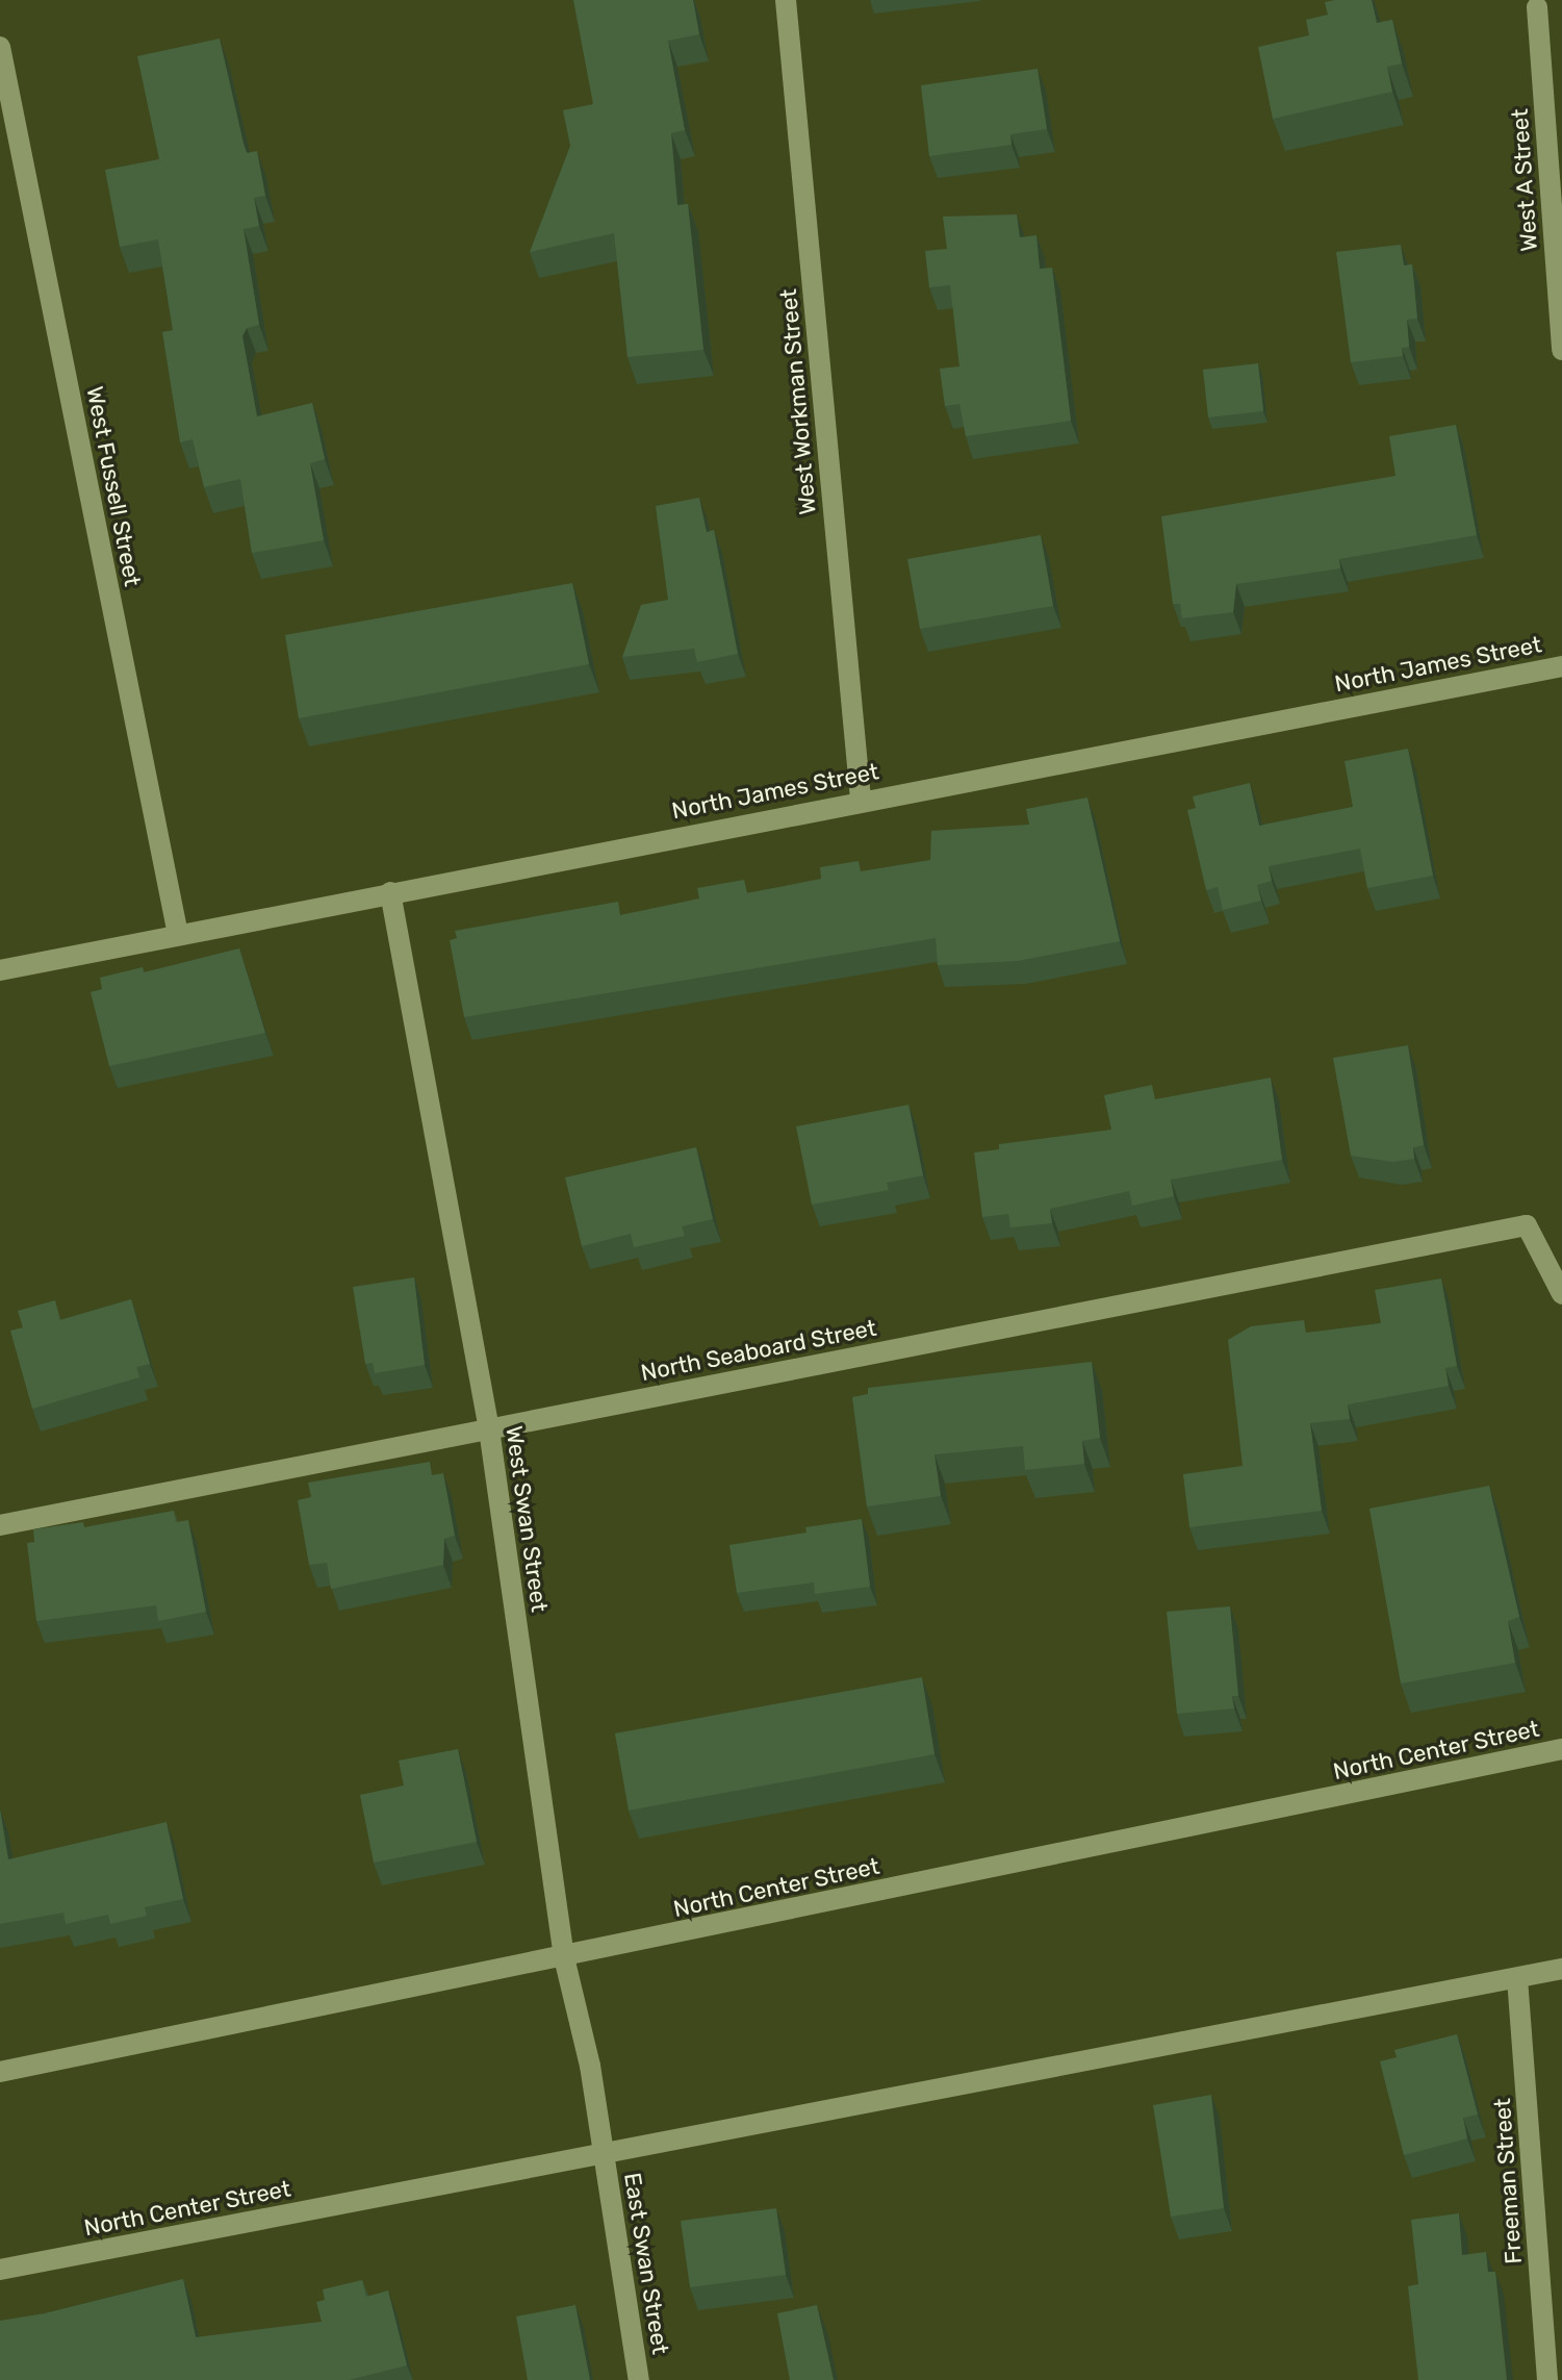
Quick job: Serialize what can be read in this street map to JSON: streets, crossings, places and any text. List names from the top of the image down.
{
  "streets": {
    "street": [
      "West A Street",
      "West Workman Street",
      "West Fussell Street",
      "North James Street",
      "North Seaboard Street",
      "West Swan Street",
      "North Center Street",
      "Freeman Street",
      "East Swan Street"
    ]
  },
  "crossings": [
    ["West Workman Street", "North James Street"],
    ["West Fussell Street", "North James Street"],
    ["North James Street", "West Swan Street"],
    ["North Seaboard Street", "West Swan Street"],
    ["West Swan Street", "North Center Street"],
    ["West Swan Street", "East Swan Street"],
    ["North Center Street", "Freeman Street"],
    ["North Center Street", "East Swan Street"]
  ]
}
